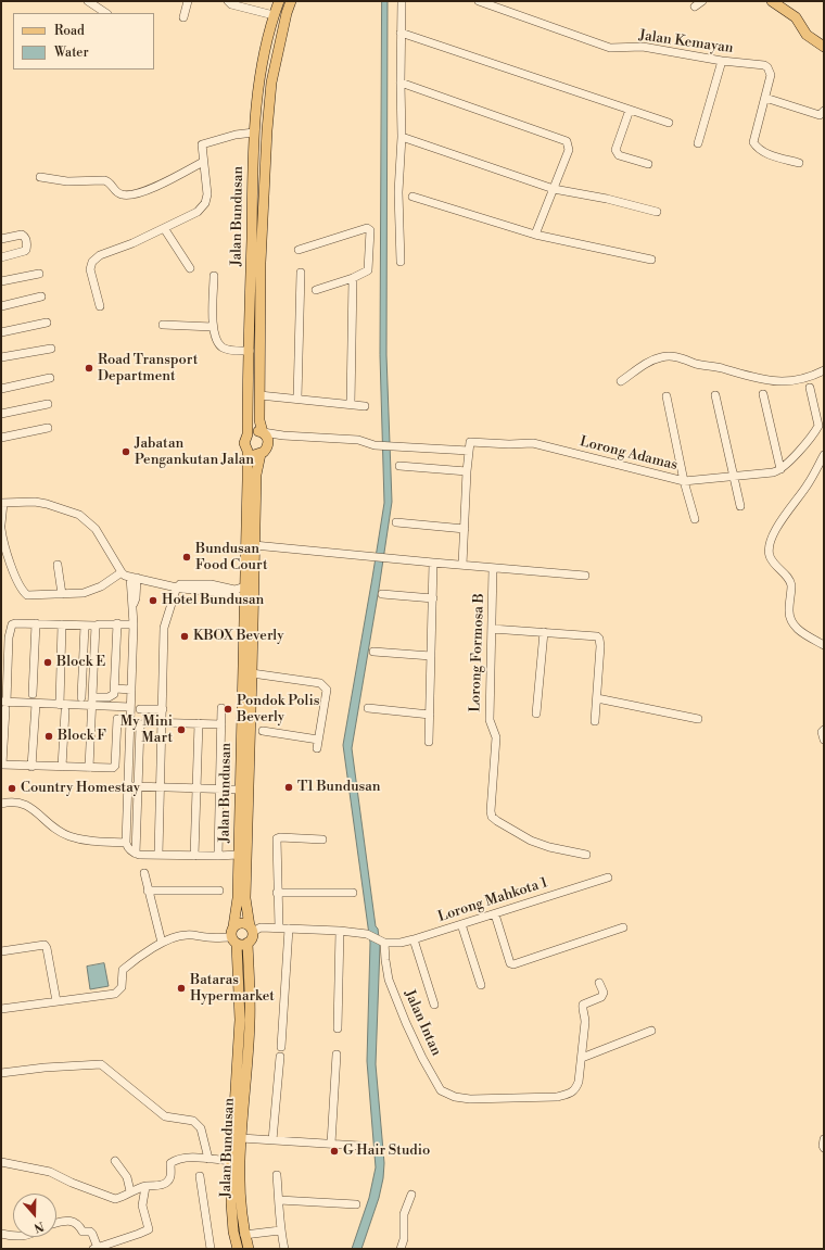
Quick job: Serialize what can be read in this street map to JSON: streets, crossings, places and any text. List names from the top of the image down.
{
  "streets": {
    "main road": ["Jalan Bundusan"],
    "street": [
      "Jalan Kemayan",
      "Lorong Adamas",
      "Lorong Formosa B",
      "Lorong Mahkota 1",
      "Jalan Intan"
    ]
  },
  "crossings": [
    ["Jalan Bundusan", "Lorong Adamas"],
    ["Lorong Mahkota 1", "Jalan Intan"]
  ],
  "places": [
    "Road Transport Department",
    "Jabatan Pengankutan Jalan",
    "Bundusan Food Court",
    "Hotel Bundusan",
    "KBOX Beverly",
    "Block E",
    "Pondok Polis Beverly",
    "My Mini Mart",
    "Block F",
    "T1 Bundusan",
    "Country Homestay",
    "Bataras Hypermarket",
    "G Hair Studio"
  ],
  "legend": ["Road", "Water"],
  "north": "bottom"
}
